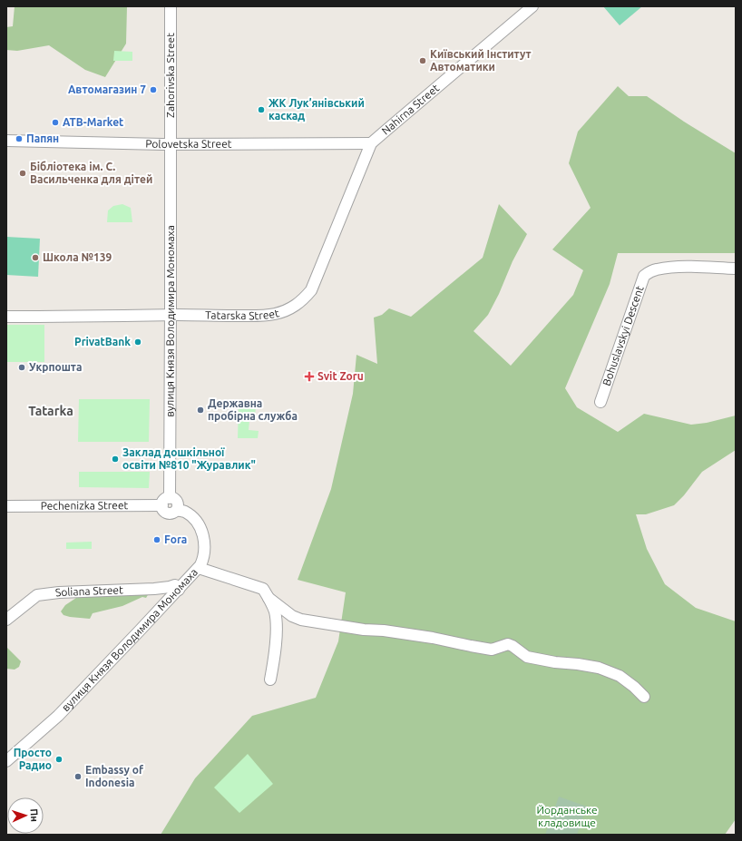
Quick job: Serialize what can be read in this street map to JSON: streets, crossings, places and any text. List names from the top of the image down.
{
  "streets": {
    "street": [
      "Zahorivska Street",
      "Nahirna Street",
      "Polovetska Street",
      "Tatarska Street",
      "вулиця Князя Володимира Мономаха",
      "Bohuslavskyi Descent",
      "Pechenizka Street",
      "Soliana Street"
    ]
  },
  "crossings": [
    ["Zahorivska Street", "Polovetska Street"],
    ["Zahorivska Street", "вулиця Князя Володимира Мономаха"],
    ["Nahirna Street", "Polovetska Street"],
    ["Nahirna Street", "Tatarska Street"],
    ["Polovetska Street", "Tatarska Street"],
    ["Polovetska Street", "вулиця Князя Володимира Мономаха"],
    ["Tatarska Street", "вулиця Князя Володимира Мономаха"],
    ["вулиця Князя Володимира Мономаха", "Pechenizka Street"],
    ["вулиця Князя Володимира Мономаха", "Soliana Street"]
  ],
  "districts": ["Tatarka"],
  "parks": ["Йорданське кладовище"],
  "places": {
    "other": [
      "Київський Інститут Автоматики",
      "Автомагазин 7",
      "ЖК Лук’янівський каскад",
      "ATB-Market",
      "Папян",
      "Бібліотека ім. С. Васильченка для дітей",
      "Школа №139",
      "PrivatBank",
      "Укрпошта",
      "Державна пробірна служба",
      "Заклад дошкільної освіти №810 \"Журавлик\"",
      "Fora",
      "Просто Радио",
      "Embassy of Indonesia"
    ],
    "health": ["Svit Zoru"]
  },
  "north": "right"
}
